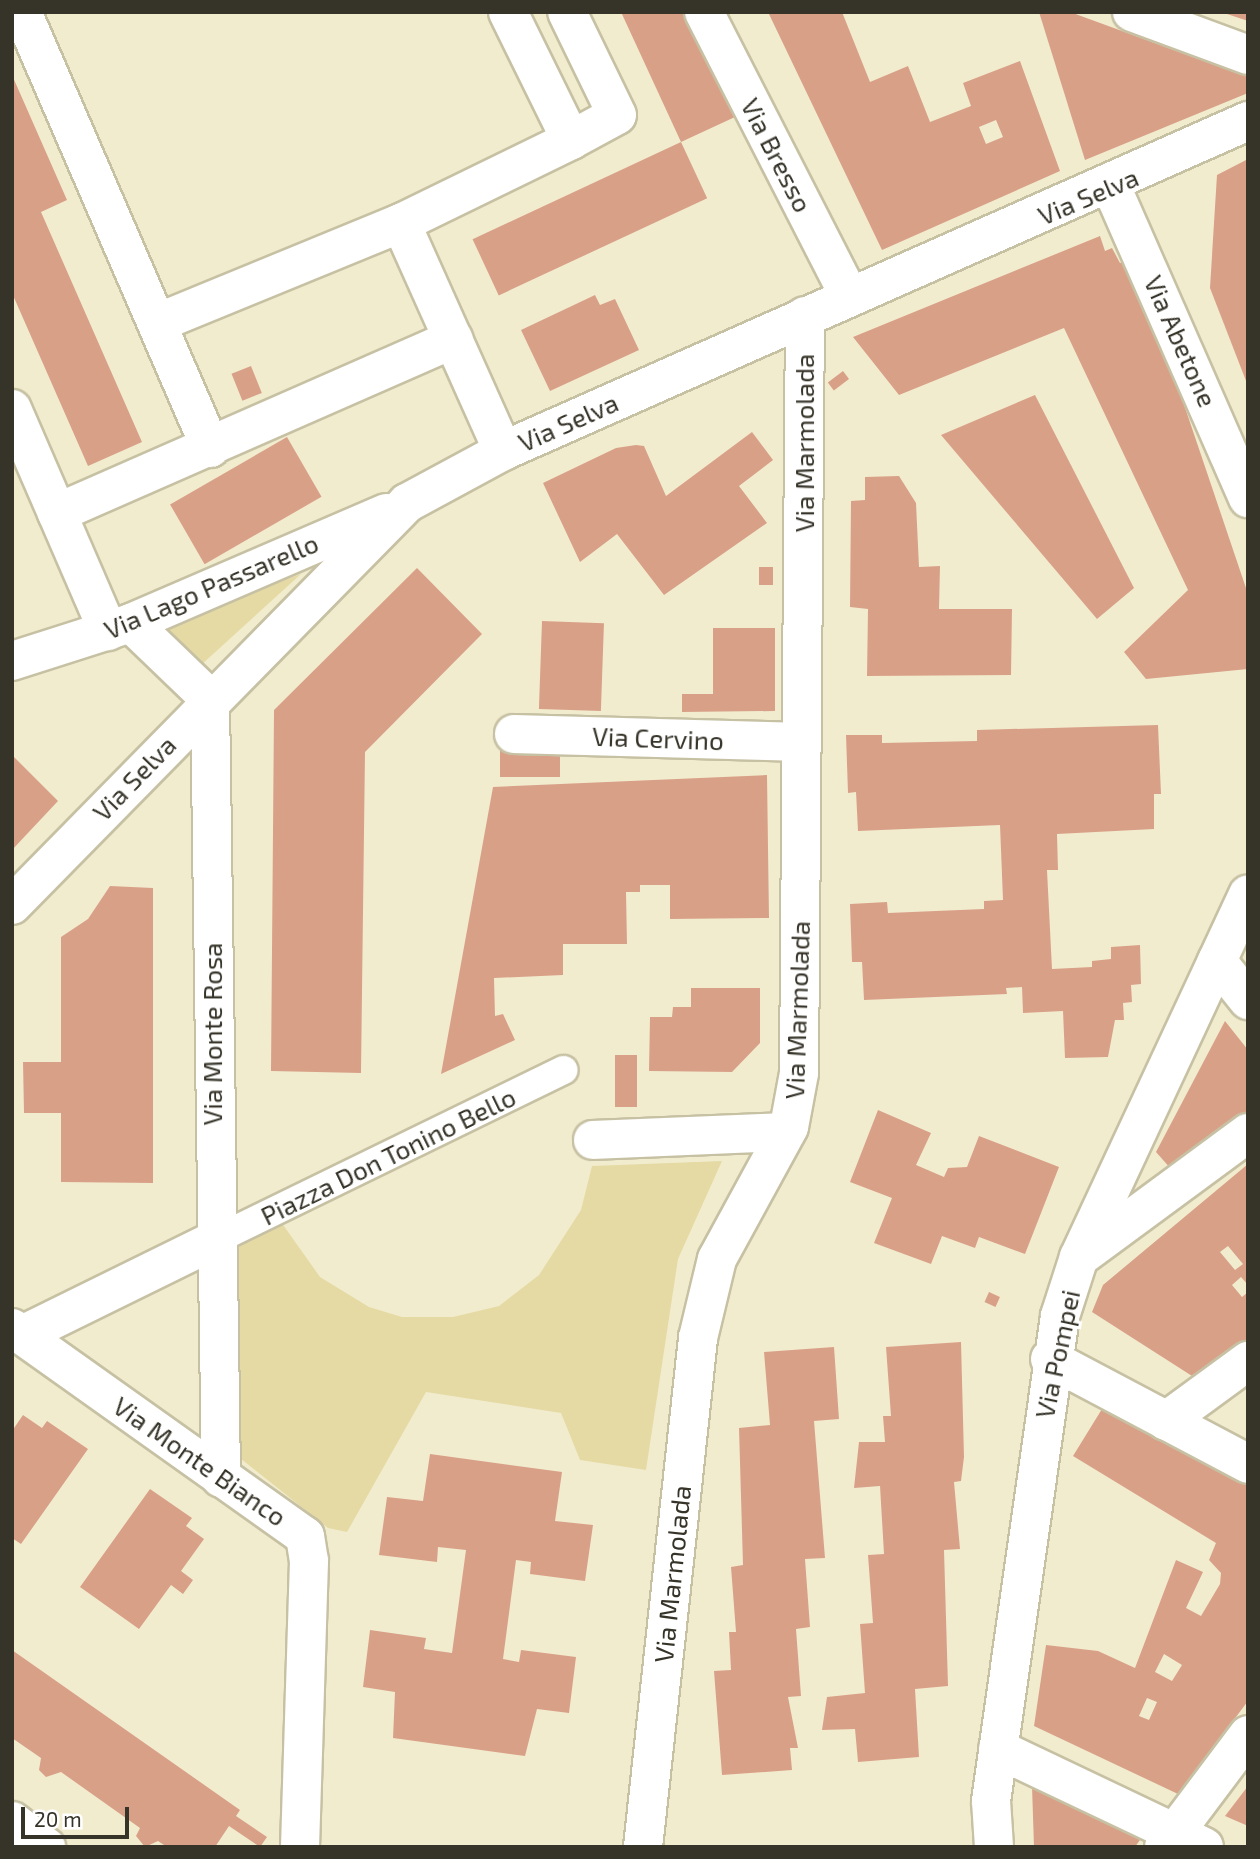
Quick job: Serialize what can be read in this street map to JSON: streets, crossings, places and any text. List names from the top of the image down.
{
  "streets": {
    "street": [
      "Via Bresso",
      "Via Selva",
      "Via Abetone",
      "Via Marmolada",
      "Via Lago Passarello",
      "Via Cervino",
      "Via Monte Rosa",
      "Piazza Don Tonino Bello",
      "Via Pompei",
      "Via Monte Bianco"
    ]
  },
  "crossings": [
    ["Via Bresso", "Via Selva"],
    ["Via Selva", "Via Abetone"],
    ["Via Selva", "Via Marmolada"],
    ["Via Selva", "Via Lago Passarello"],
    ["Via Selva", "Via Monte Rosa"],
    ["Via Marmolada", "Via Cervino"],
    ["Via Monte Rosa", "Piazza Don Tonino Bello"],
    ["Via Monte Rosa", "Via Monte Bianco"]
  ],
  "scale_bar": "20 m"
}
